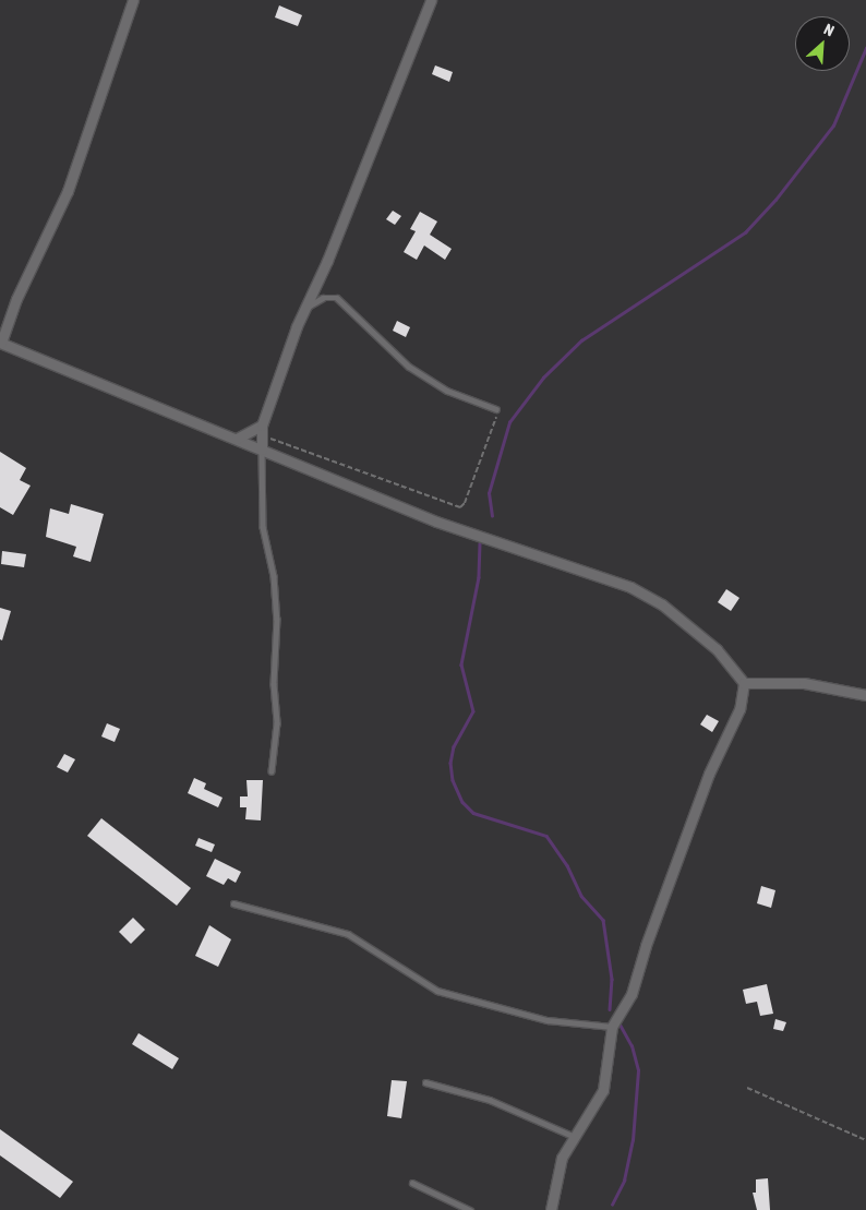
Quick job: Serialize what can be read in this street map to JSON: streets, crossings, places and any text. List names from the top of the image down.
{
  "north": "top right"
}
